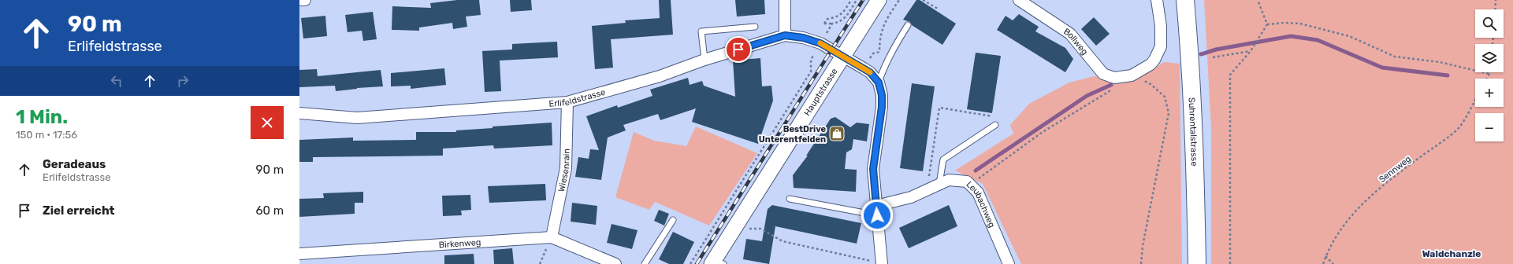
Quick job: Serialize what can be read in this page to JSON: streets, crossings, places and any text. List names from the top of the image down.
{
  "streets": {
    "main road": ["Hauptstrasse", "Suhrentalstrasse"],
    "street": [
      "Bollweg",
      "Erlifeldstrasse",
      "Wiesenrain",
      "Leubachweg",
      "Birkenweg"
    ],
    "path": ["Sennweg"]
  },
  "crossings": [
    ["Hauptstrasse", "Erlifeldstrasse"],
    ["Erlifeldstrasse", "Wiesenrain"],
    ["Wiesenrain", "Birkenweg"]
  ],
  "districts": ["Waldchanzle"],
  "places": {
    "shop": ["BestDrive Unterentfelden"]
  },
  "page": {
    "turn": ["90 m", "Erlifeldstrasse"],
    "map_buttons": ["+", "−"],
    "heading": ["1 Min.", "150 m · 17:56"],
    "list": [
      {
        "name": "Geradeaus",
        "note": "Erlifeldstrasse",
        "value": "90 m"
      },
      {
        "name": "Ziel erreicht",
        "value": "60 m"
      }
    ]
  }
}
